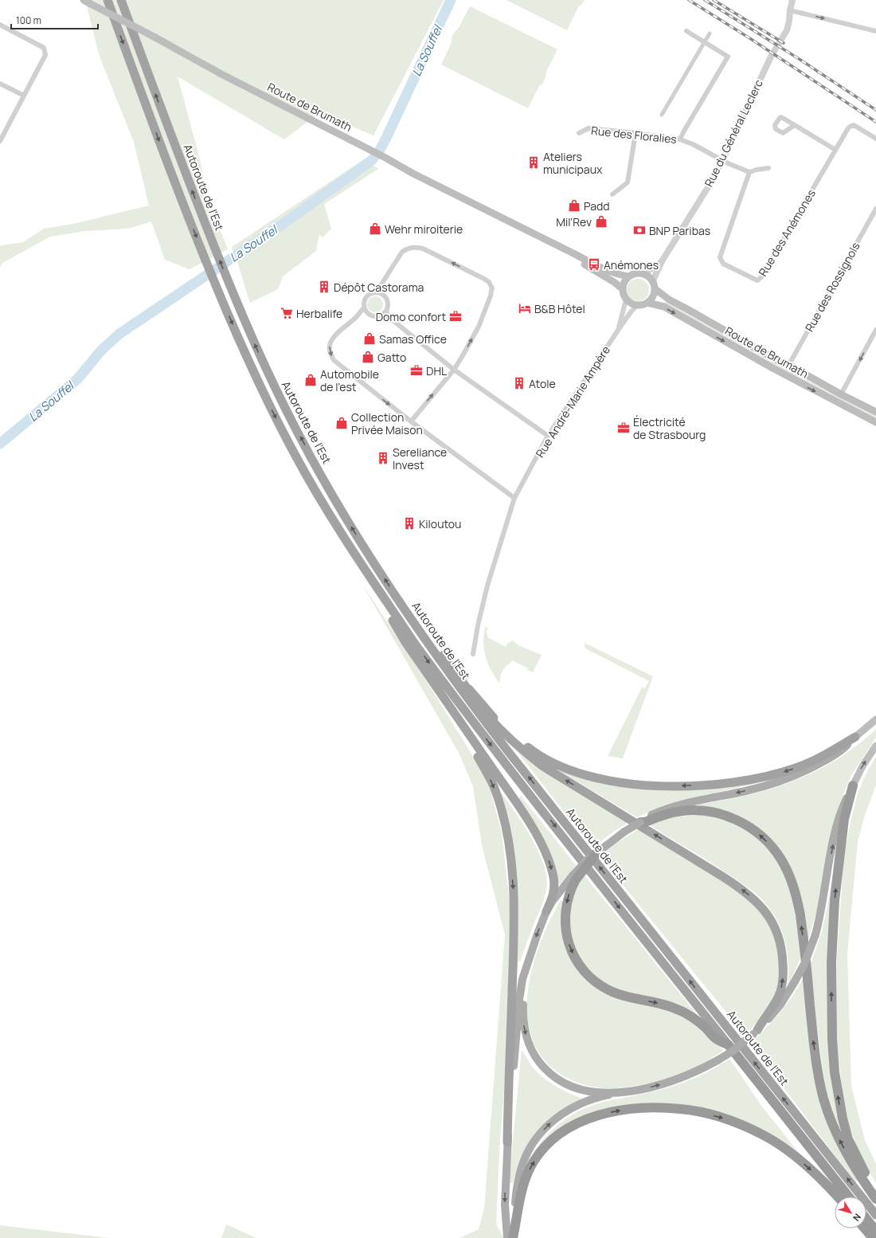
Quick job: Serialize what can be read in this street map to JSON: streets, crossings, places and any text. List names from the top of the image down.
{
  "streets": {
    "highway": ["Autoroute de l’Est"],
    "main road": ["Route de Brumath"],
    "street": [
      "Rue du Général Leclerc",
      "Rue des Floralies",
      "Rue des Anémones",
      "Rue des Rossignols",
      "Rue André-Marie Ampère"
    ]
  },
  "crossings": [
    ["Route de Brumath", "Rue du Général Leclerc"],
    ["Route de Brumath", "Rue des Rossignols"],
    ["Route de Brumath", "Rue André-Marie Ampère"],
    ["Rue du Général Leclerc", "Rue des Floralies"],
    ["Rue du Général Leclerc", "Rue André-Marie Ampère"]
  ],
  "water": ["La Souffel"],
  "places": {
    "building": [
      "Ateliers municipaux",
      "Dépôt Castorama",
      "Atole",
      "Sereliance Invest",
      "Kiloutou"
    ],
    "shop": [
      "Padd",
      "Mil'Rev",
      "Wehr miroiterie",
      "Samas Office",
      "Gatto",
      "Automobile de l’est",
      "Collection Privée Maison"
    ],
    "bank": ["BNP Paribas"],
    "bus stop": ["Anémones"],
    "hotel": ["B&B Hôtel"],
    "supermarket": ["Herbalife"],
    "office": ["Domo confort", "DHL", "Électricité de Strasbourg"]
  },
  "scale_bar": "100 m",
  "north": "bottom right"
}
